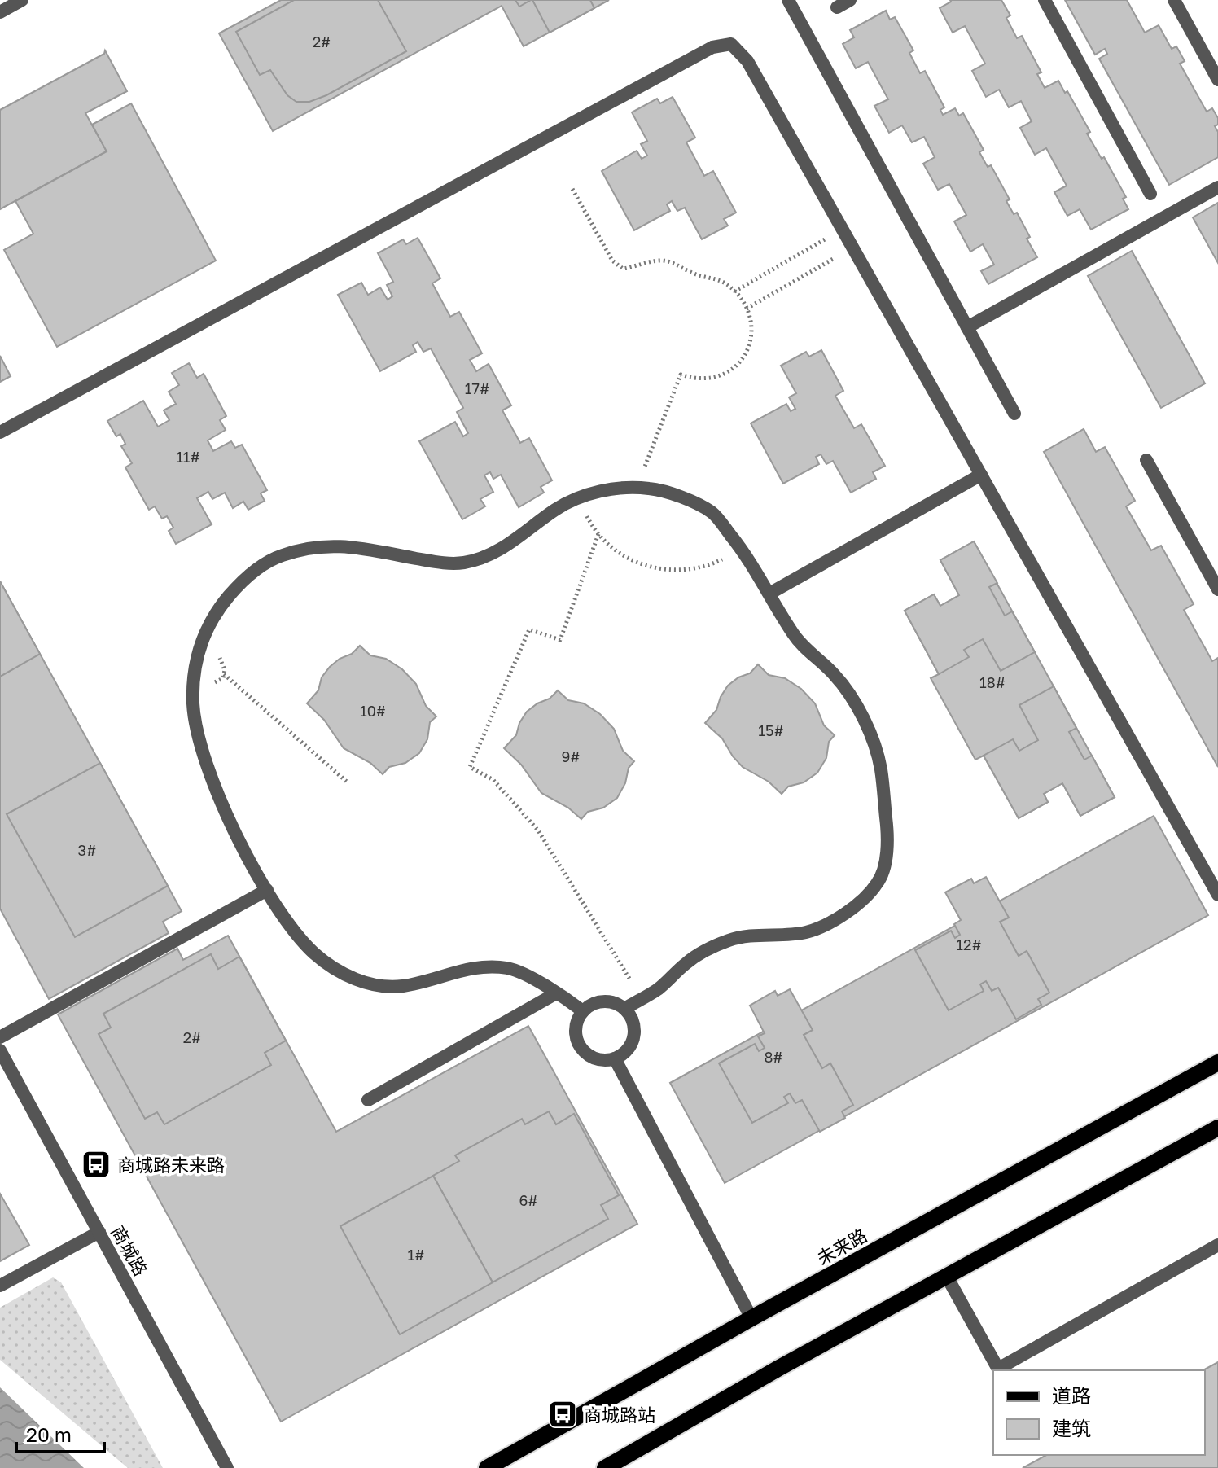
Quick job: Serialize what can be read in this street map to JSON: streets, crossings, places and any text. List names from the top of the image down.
{
  "streets": {
    "main road": ["未来路"],
    "street": ["商城路"]
  },
  "places": {
    "bus stop": ["商城路未来路", "商城路站"]
  },
  "house_numbers": [
    "2#",
    "17#",
    "11#",
    "18#",
    "10#",
    "15#",
    "9#",
    "3#",
    "12#",
    "2#",
    "8#",
    "6#",
    "1#"
  ],
  "legend": ["道路", "建筑"],
  "scale_bar": "20 m"
}
